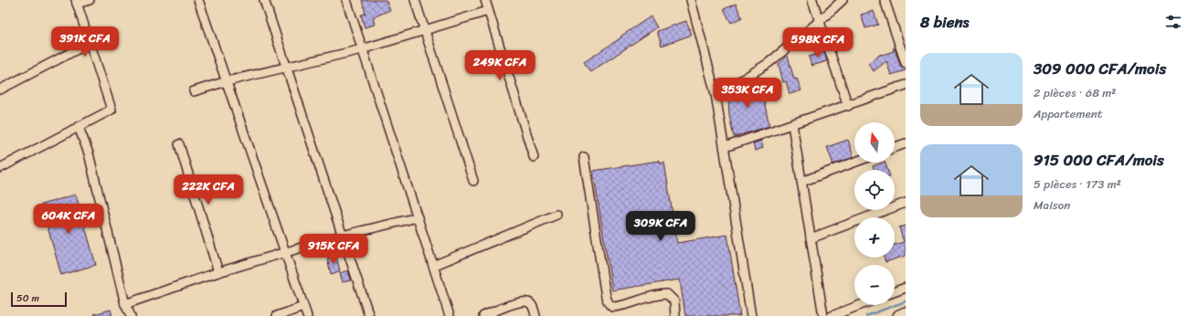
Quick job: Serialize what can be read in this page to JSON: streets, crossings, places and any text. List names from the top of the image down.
{
  "scale_bar": "50 m",
  "north": "top",
  "page": {
    "heading": "8 biens",
    "price": [
      "391K CFA",
      "598K CFA",
      "249K CFA",
      "353K CFA",
      "222K CFA",
      "604K CFA",
      "309K CFA",
      "915K CFA"
    ],
    "list": [
      {
        "name": "309 000 CFA/mois",
        "note": "2 pièces · 68 m² · Appartement"
      },
      {
        "name": "915 000 CFA/mois",
        "note": "5 pièces · 173 m² · Maison"
      }
    ],
    "map_buttons": ["+", "−"],
    "scale": "50 m"
  }
}
